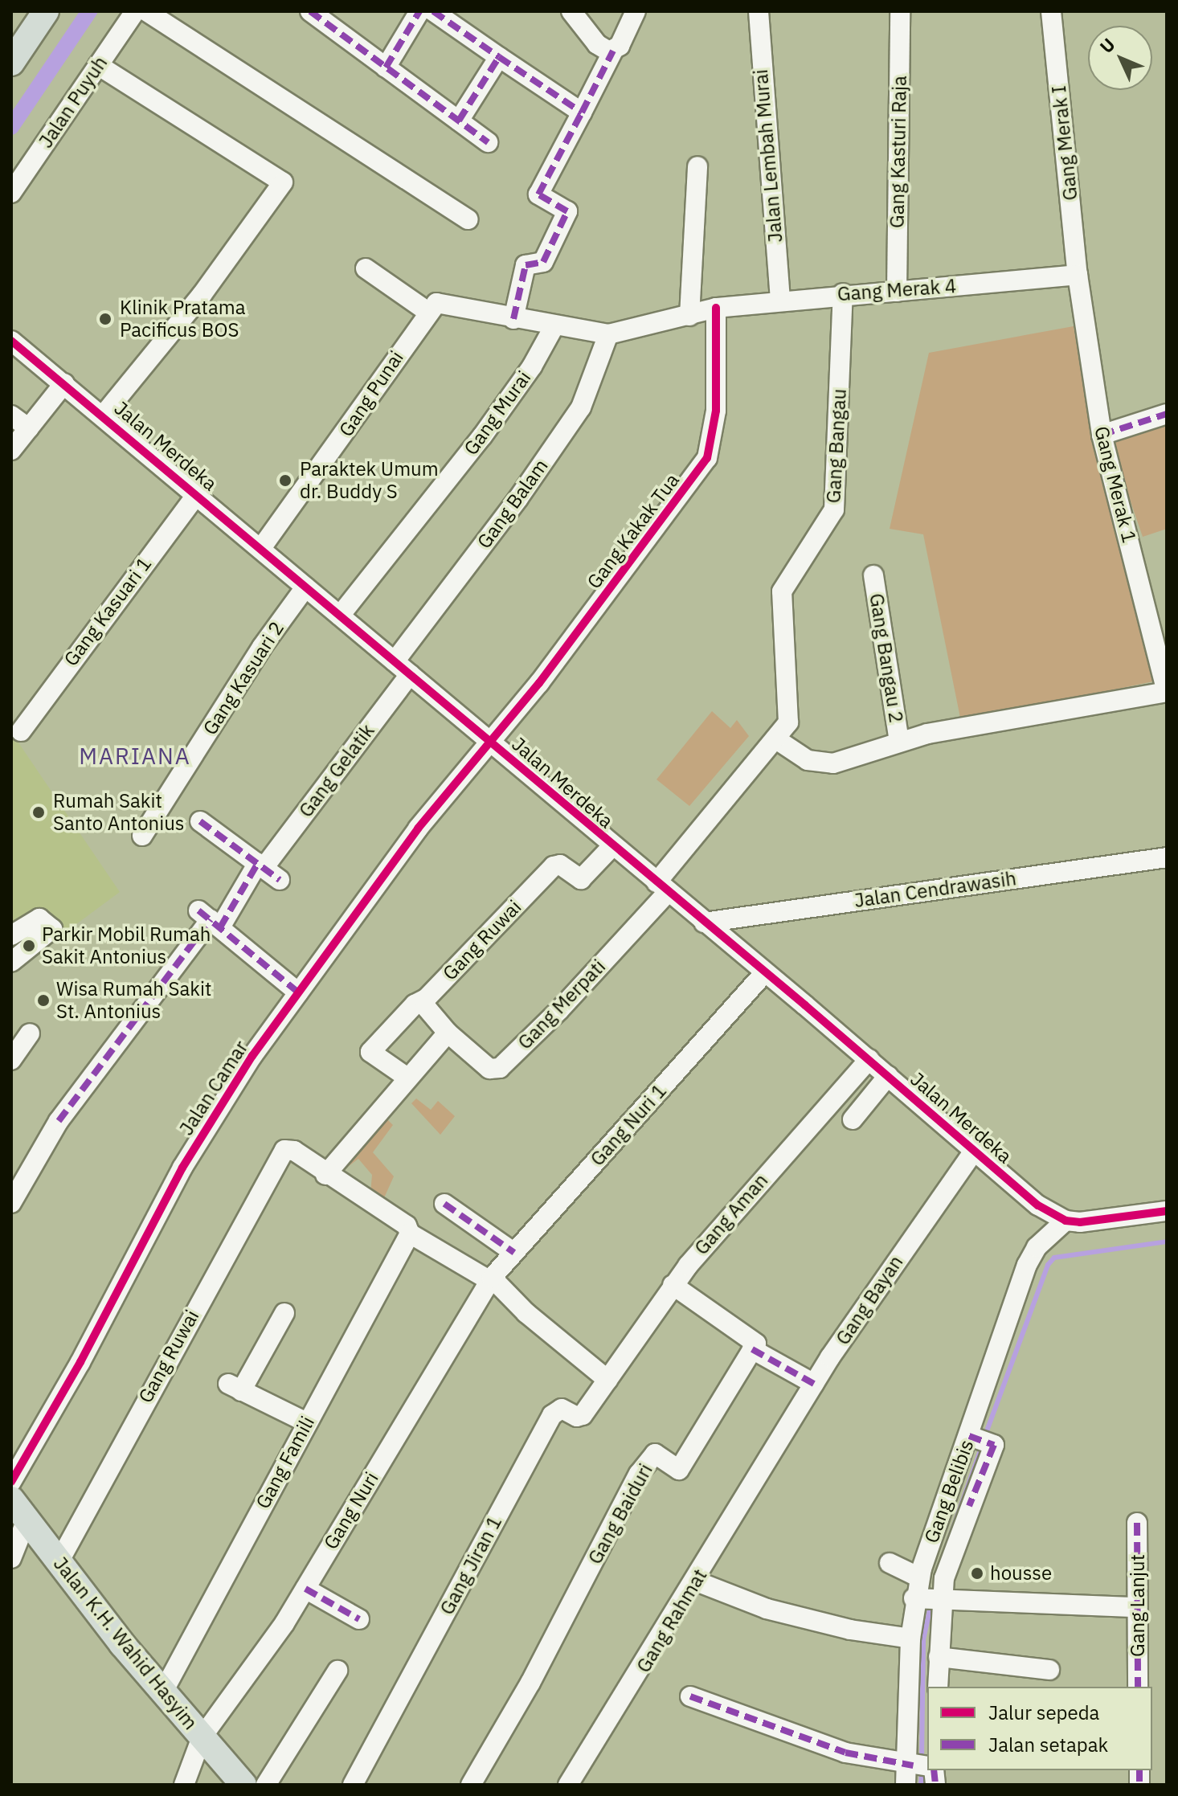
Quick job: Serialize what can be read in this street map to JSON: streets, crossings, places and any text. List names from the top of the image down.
{
  "streets": {
    "main road": ["Jalan K.H. Wahid Hasyim"],
    "street": [
      "Jalan Puyuh",
      "Gang Merak I",
      "Gang Kasturi Raja",
      "Jalan Lembah Murai",
      "Gang Merak 4",
      "Gang Punai",
      "Gang Murai",
      "Jalan Merdeka",
      "Gang Bangau",
      "Gang Merak 1",
      "Gang Balam",
      "Gang Kakak Tua",
      "Gang Kasuari 1",
      "Gang Bangau 2",
      "Gang Kasuari 2",
      "Gang Gelatik",
      "Jalan Cendrawasih",
      "Gang Ruwai",
      "Gang Merpati",
      "Jalan Camar",
      "Gang Nuri 1",
      "Gang Aman",
      "Gang Bayan",
      "Gang Famili",
      "Gang Belibis",
      "Gang Nuri",
      "Gang Baiduri",
      "Gang Jiran 1",
      "Gang Lanjut",
      "Gang Rahmat"
    ]
  },
  "crossings": [
    ["Gang Merak I", "Gang Merak 4"],
    ["Gang Merak I", "Gang Merak 1"],
    ["Gang Kasturi Raja", "Gang Merak 4"],
    ["Jalan Lembah Murai", "Gang Merak 4"],
    ["Gang Merak 4", "Gang Bangau"],
    ["Gang Merak 4", "Gang Merak 1"],
    ["Gang Merak 4", "Gang Balam"],
    ["Gang Merak 4", "Gang Kakak Tua"],
    ["Gang Punai", "Jalan Merdeka"],
    ["Gang Murai", "Jalan Merdeka"],
    ["Jalan Merdeka", "Gang Bangau"],
    ["Jalan Merdeka", "Gang Balam"],
    ["Jalan Merdeka", "Gang Kakak Tua"],
    ["Jalan Merdeka", "Gang Kasuari 1"],
    ["Jalan Merdeka", "Gang Kasuari 2"],
    ["Jalan Merdeka", "Gang Gelatik"],
    ["Jalan Merdeka", "Jalan Cendrawasih"],
    ["Jalan Merdeka", "Gang Ruwai"],
    ["Jalan Merdeka", "Gang Merpati"],
    ["Jalan Merdeka", "Jalan Camar"],
    ["Jalan Merdeka", "Gang Nuri 1"],
    ["Jalan Merdeka", "Gang Aman"],
    ["Jalan Merdeka", "Gang Bayan"],
    ["Jalan Merdeka", "Gang Belibis"],
    ["Gang Bangau", "Gang Merpati"],
    ["Gang Balam", "Gang Gelatik"],
    ["Gang Kakak Tua", "Jalan Camar"],
    ["Gang Ruwai", "Jalan K.H. Wahid Hasyim"],
    ["Gang Nuri 1", "Gang Nuri"],
    ["Gang Aman", "Gang Jiran 1"],
    ["Gang Bayan", "Gang Rahmat"],
    ["Gang Famili", "Jalan K.H. Wahid Hasyim"],
    ["Gang Nuri", "Jalan K.H. Wahid Hasyim"]
  ],
  "districts": ["MARIANA"],
  "places": [
    "Klinik Pratama Pacificus BOS",
    "Paraktek Umum dr. Buddy S",
    "Rumah Sakit Santo Antonius",
    "Parkir Mobil Rumah Sakit Antonius",
    "Wisa Rumah Sakit St. Antonius",
    "housse"
  ],
  "legend": ["Jalur sepeda", "Jalan setapak"],
  "north": "top left"
}
